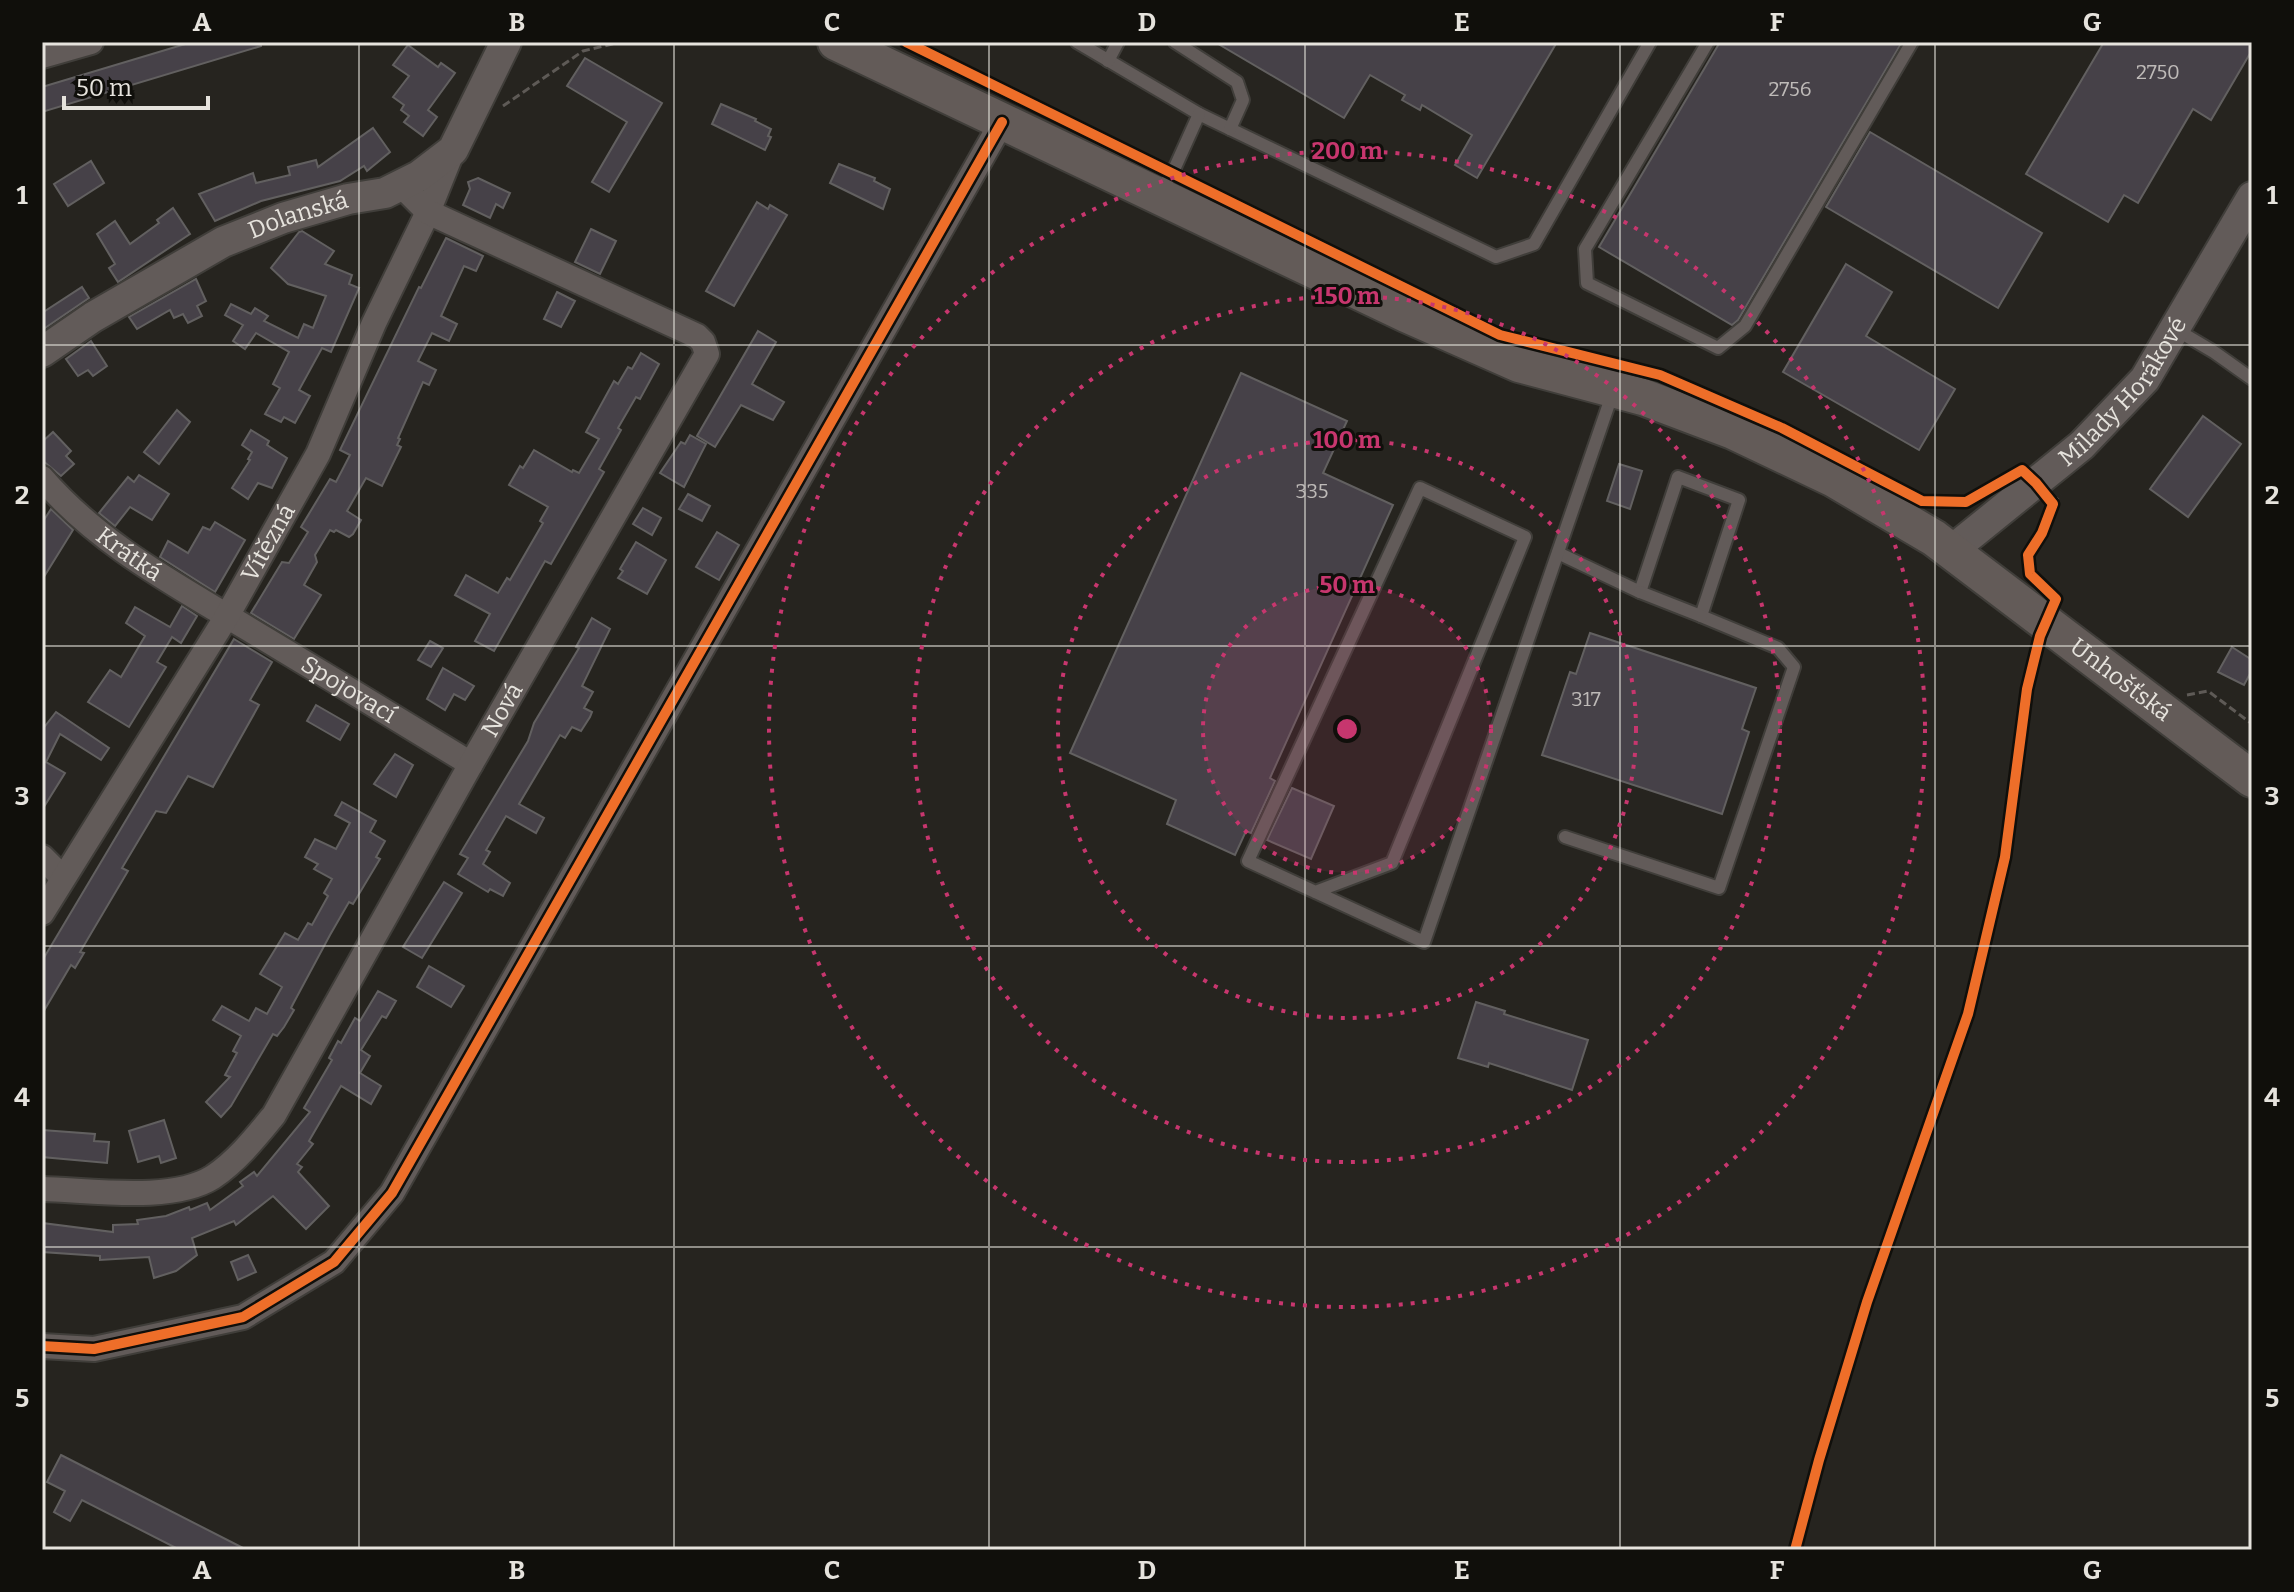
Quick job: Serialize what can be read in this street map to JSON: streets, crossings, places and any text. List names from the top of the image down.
{
  "streets": {
    "main road": ["Unhošťská"],
    "street": [
      "Dolanská",
      "Milady Horákové",
      "Vítězná",
      "Krátká",
      "Spojovací",
      "Nová"
    ]
  },
  "crossings": [
    ["Dolanská", "Vítězná"],
    ["Milady Horákové", "Unhošťská"],
    ["Vítězná", "Krátká"],
    ["Vítězná", "Spojovací"],
    ["Vítězná", "Nová"],
    ["Krátká", "Spojovací"],
    ["Spojovací", "Nová"]
  ],
  "house_numbers": [
    "2750",
    "2756",
    "335",
    "317"
  ],
  "scale_bar": "50 m",
  "grid": {
    "columns": [
      "A",
      "B",
      "C",
      "D",
      "E",
      "F",
      "G"
    ],
    "rows": [
      "1",
      "2",
      "3",
      "4",
      "5"
    ]
  },
  "rings": [
    "200 m",
    "150 m",
    "100 m",
    "50 m"
  ]
}
